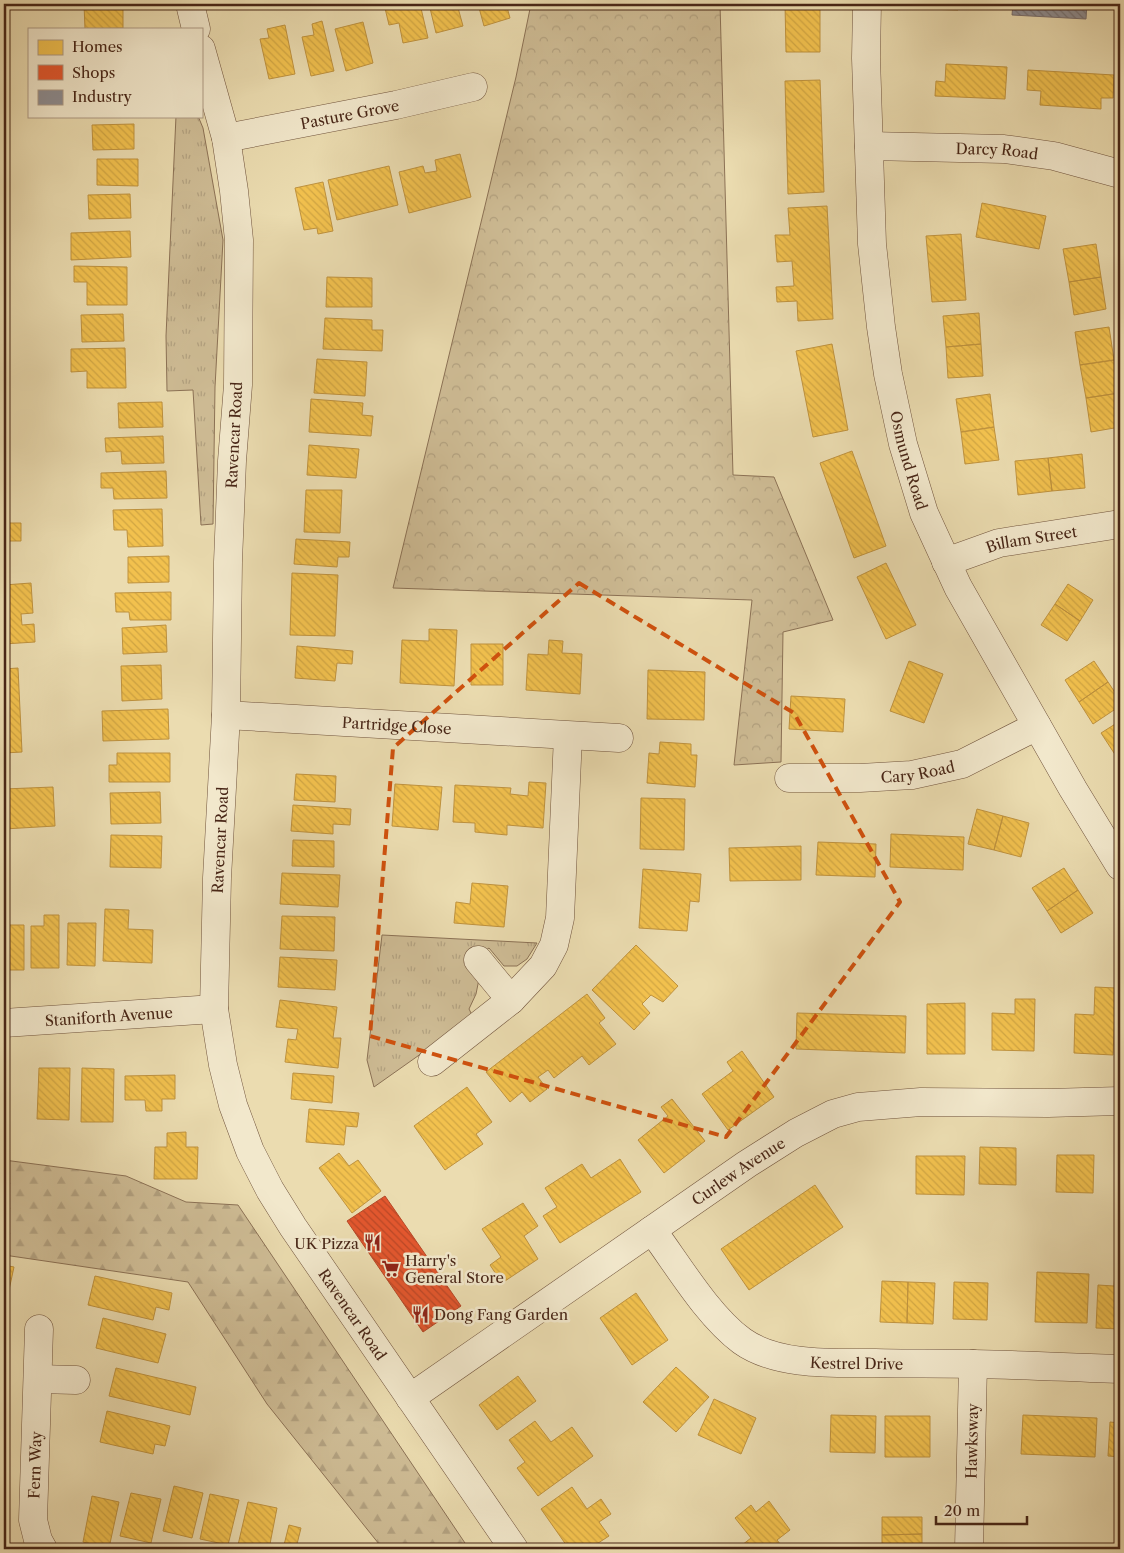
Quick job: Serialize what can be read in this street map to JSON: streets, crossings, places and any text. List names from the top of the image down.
{
  "streets": {
    "street": [
      "Pasture Grove",
      "Darcy Road",
      "Ravencar Road",
      "Osmund Road",
      "Billam Street",
      "Partridge Close",
      "Cary Road",
      "Staniforth Avenue",
      "Curlew Avenue",
      "Kestrel Drive",
      "Hawksway",
      "Fern Way"
    ]
  },
  "crossings": [
    ["Pasture Grove", "Ravencar Road"],
    ["Darcy Road", "Osmund Road"],
    ["Ravencar Road", "Partridge Close"],
    ["Ravencar Road", "Staniforth Avenue"],
    ["Ravencar Road", "Curlew Avenue"],
    ["Osmund Road", "Billam Street"],
    ["Osmund Road", "Cary Road"],
    ["Curlew Avenue", "Kestrel Drive"],
    ["Kestrel Drive", "Hawksway"]
  ],
  "places": {
    "restaurant": ["UK Pizza", "Dong Fang Garden"],
    "supermarket": ["Harry's General Store"]
  },
  "legend": ["Homes", "Shops", "Industry"],
  "scale_bar": "20 m"
}
